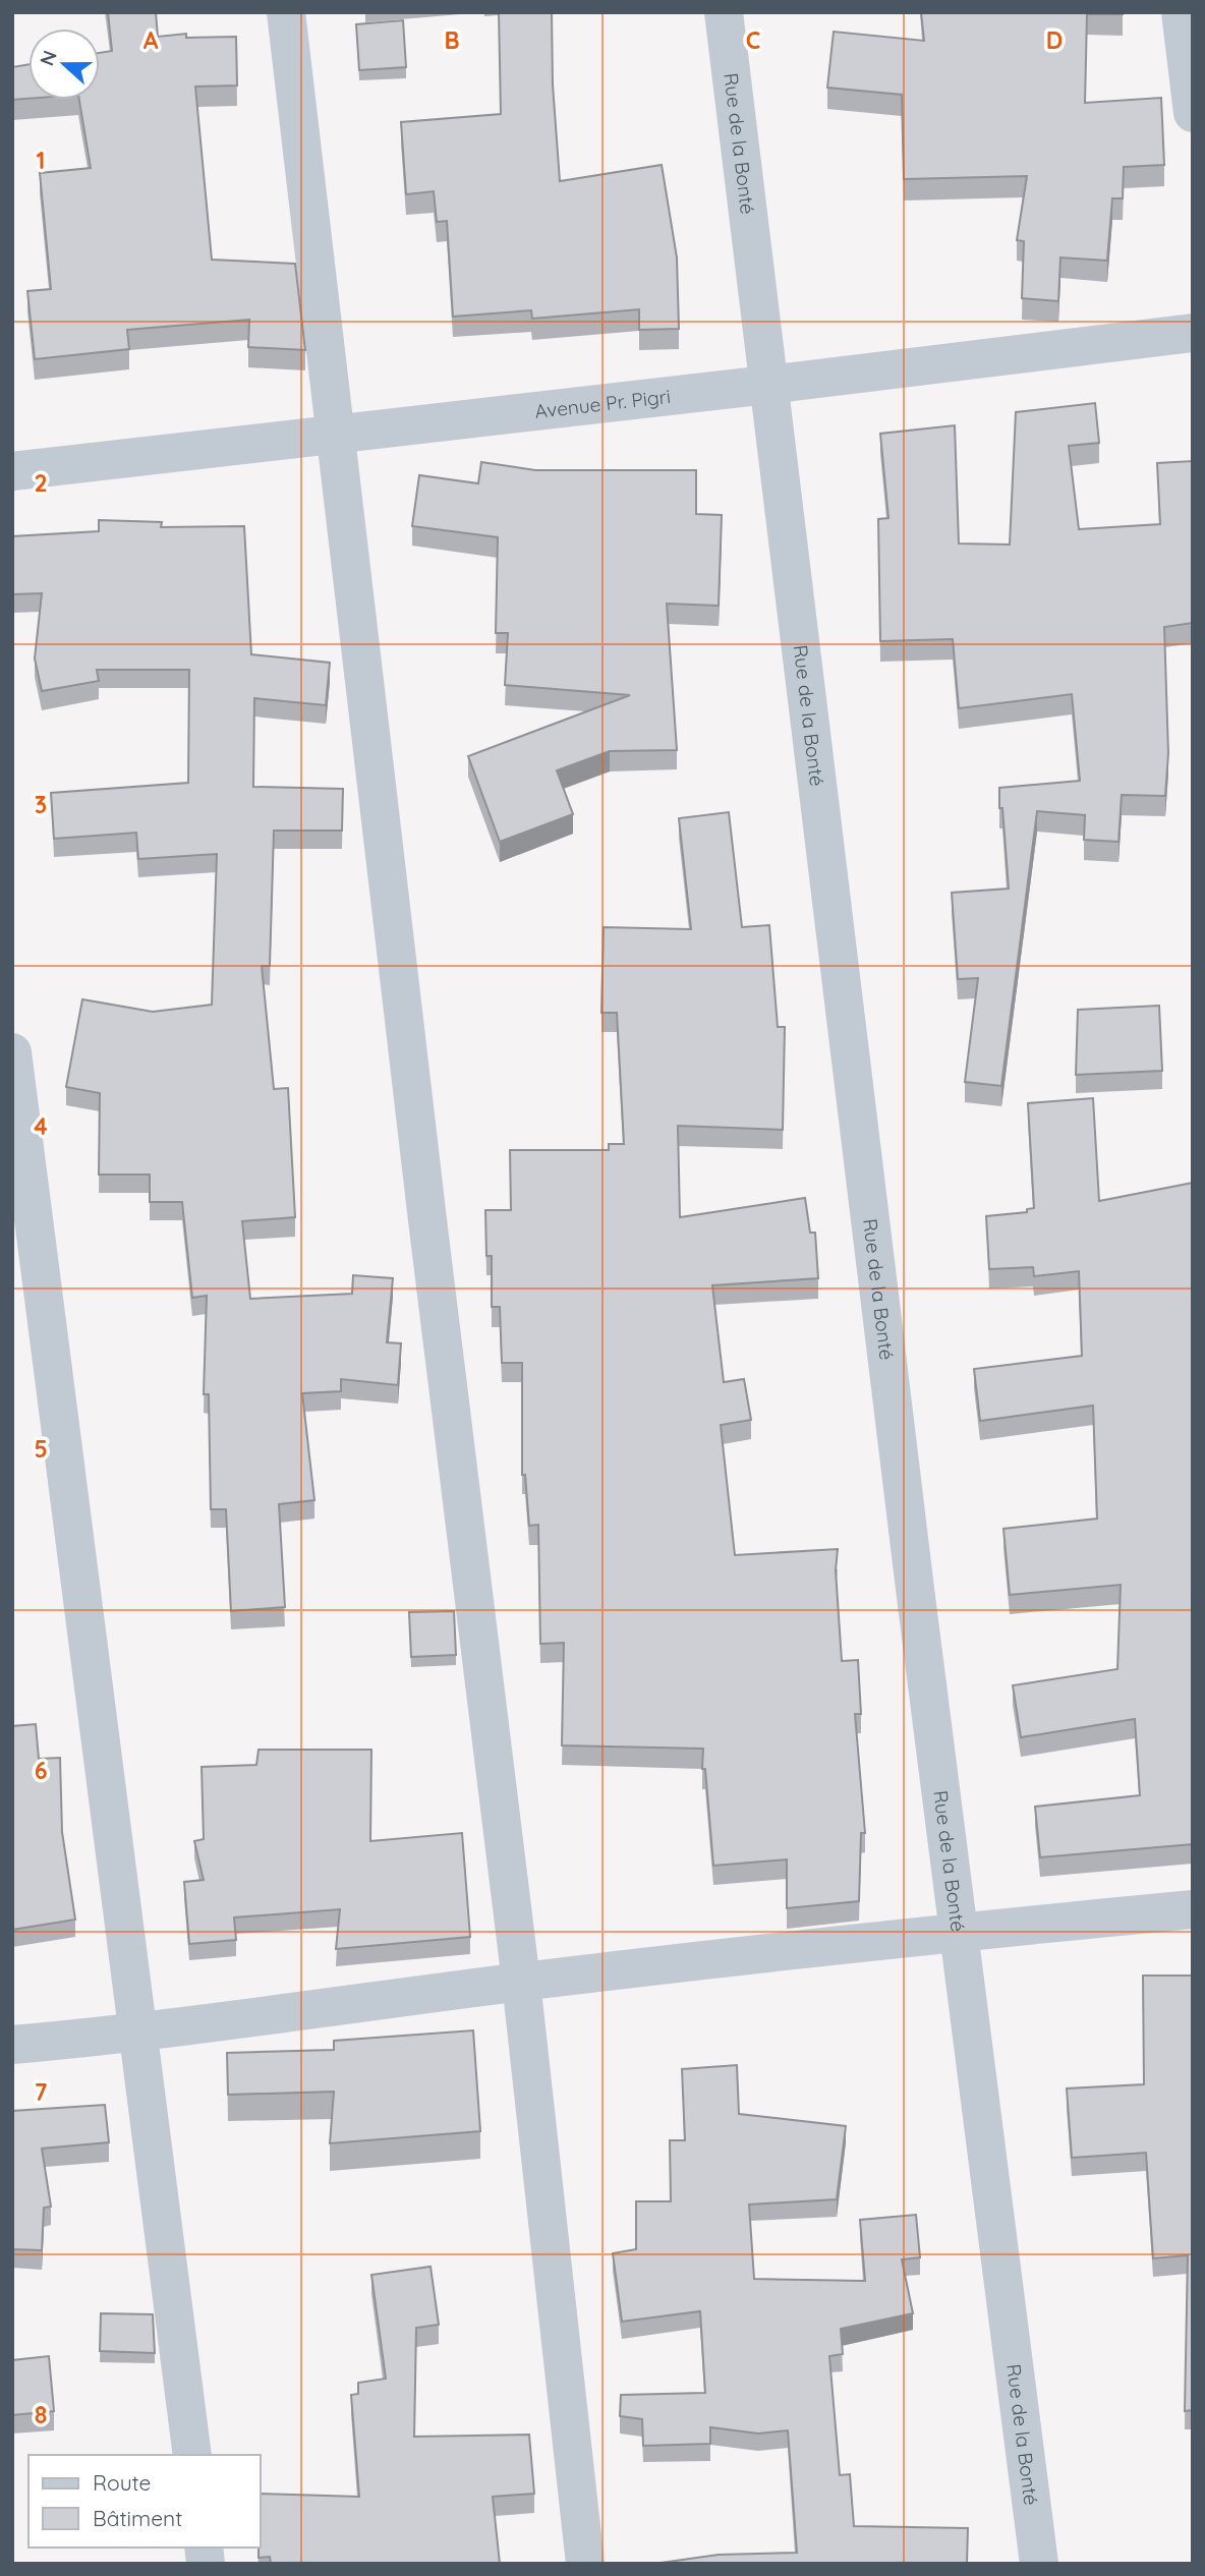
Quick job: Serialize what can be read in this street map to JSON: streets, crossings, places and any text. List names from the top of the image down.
{
  "streets": {
    "street": ["Rue de la Bonté", "Avenue Pr. Pigri"]
  },
  "crossings": [
    ["Rue de la Bonté", "Avenue Pr. Pigri"]
  ],
  "legend": ["Route", "Bâtiment"],
  "north": "left",
  "grid": {
    "columns": [
      "A",
      "B",
      "C",
      "D"
    ],
    "rows": [
      "1",
      "2",
      "3",
      "4",
      "5",
      "6",
      "7",
      "8"
    ]
  }
}
